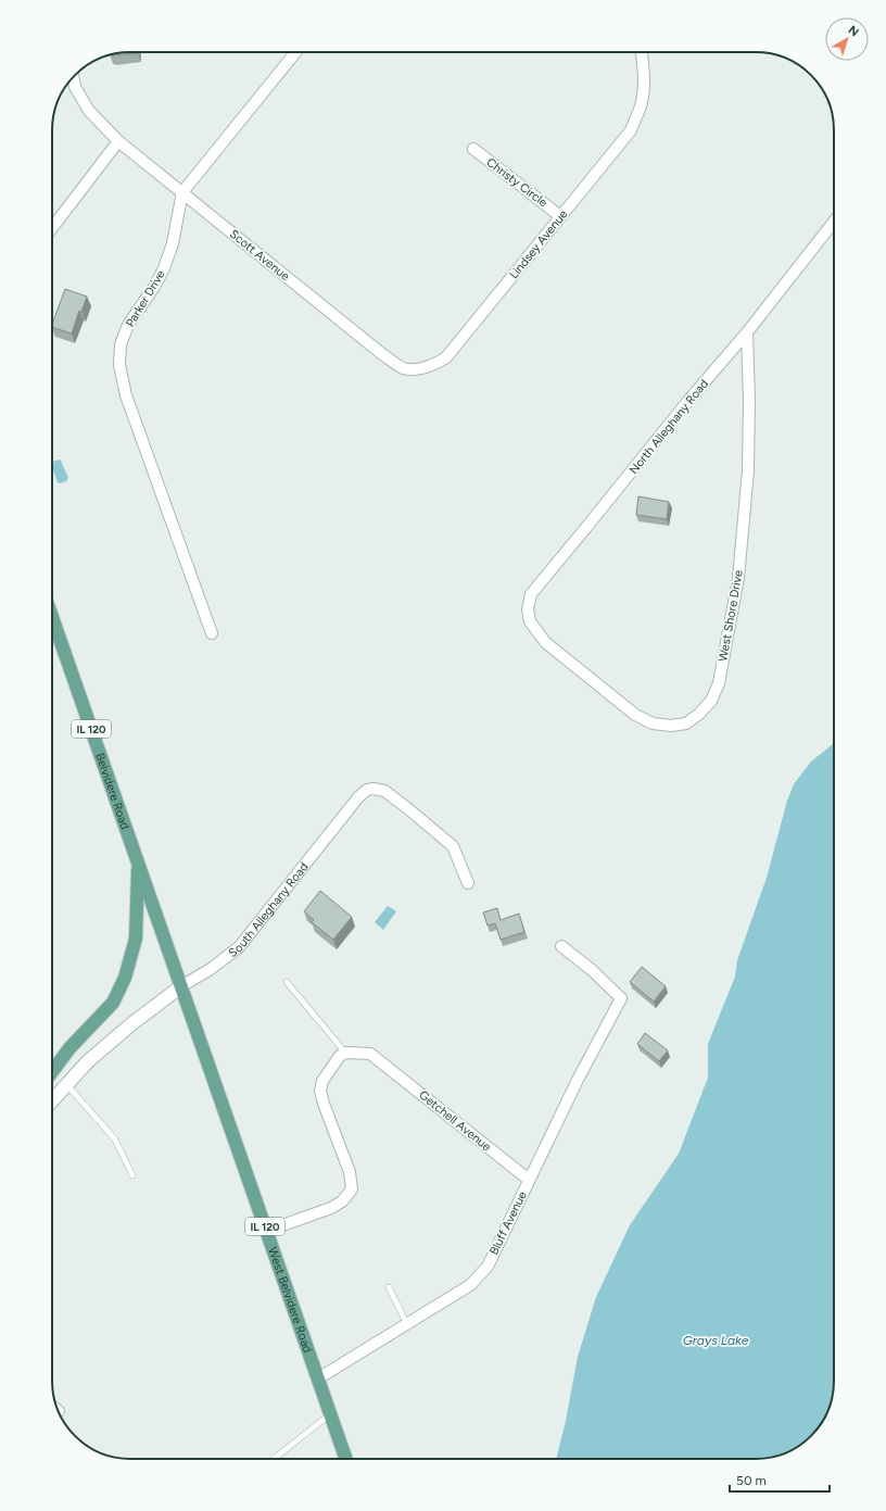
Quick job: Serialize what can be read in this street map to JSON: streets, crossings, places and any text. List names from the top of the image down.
{
  "streets": {
    "main road": ["IL 120", "Belvidere Road", "West Belvidere Road"],
    "street": [
      "Christy Circle",
      "Lindsey Avenue",
      "Scott Avenue",
      "Parker Drive",
      "North Alleghany Road",
      "West Shore Drive",
      "South Alleghany Road",
      "Getchell Avenue",
      "Bluff Avenue"
    ]
  },
  "crossings": [
    ["Christy Circle", "Lindsey Avenue"],
    ["Lindsey Avenue", "Scott Avenue"],
    ["Scott Avenue", "Parker Drive"],
    ["North Alleghany Road", "West Shore Drive"],
    ["Belvidere Road", "South Alleghany Road"],
    ["Belvidere Road", "West Belvidere Road"],
    ["South Alleghany Road", "West Belvidere Road"],
    ["Getchell Avenue", "Bluff Avenue"],
    ["Bluff Avenue", "West Belvidere Road"]
  ],
  "water": ["Grays Lake"],
  "scale_bar": "50 m",
  "north": "top right"
}
